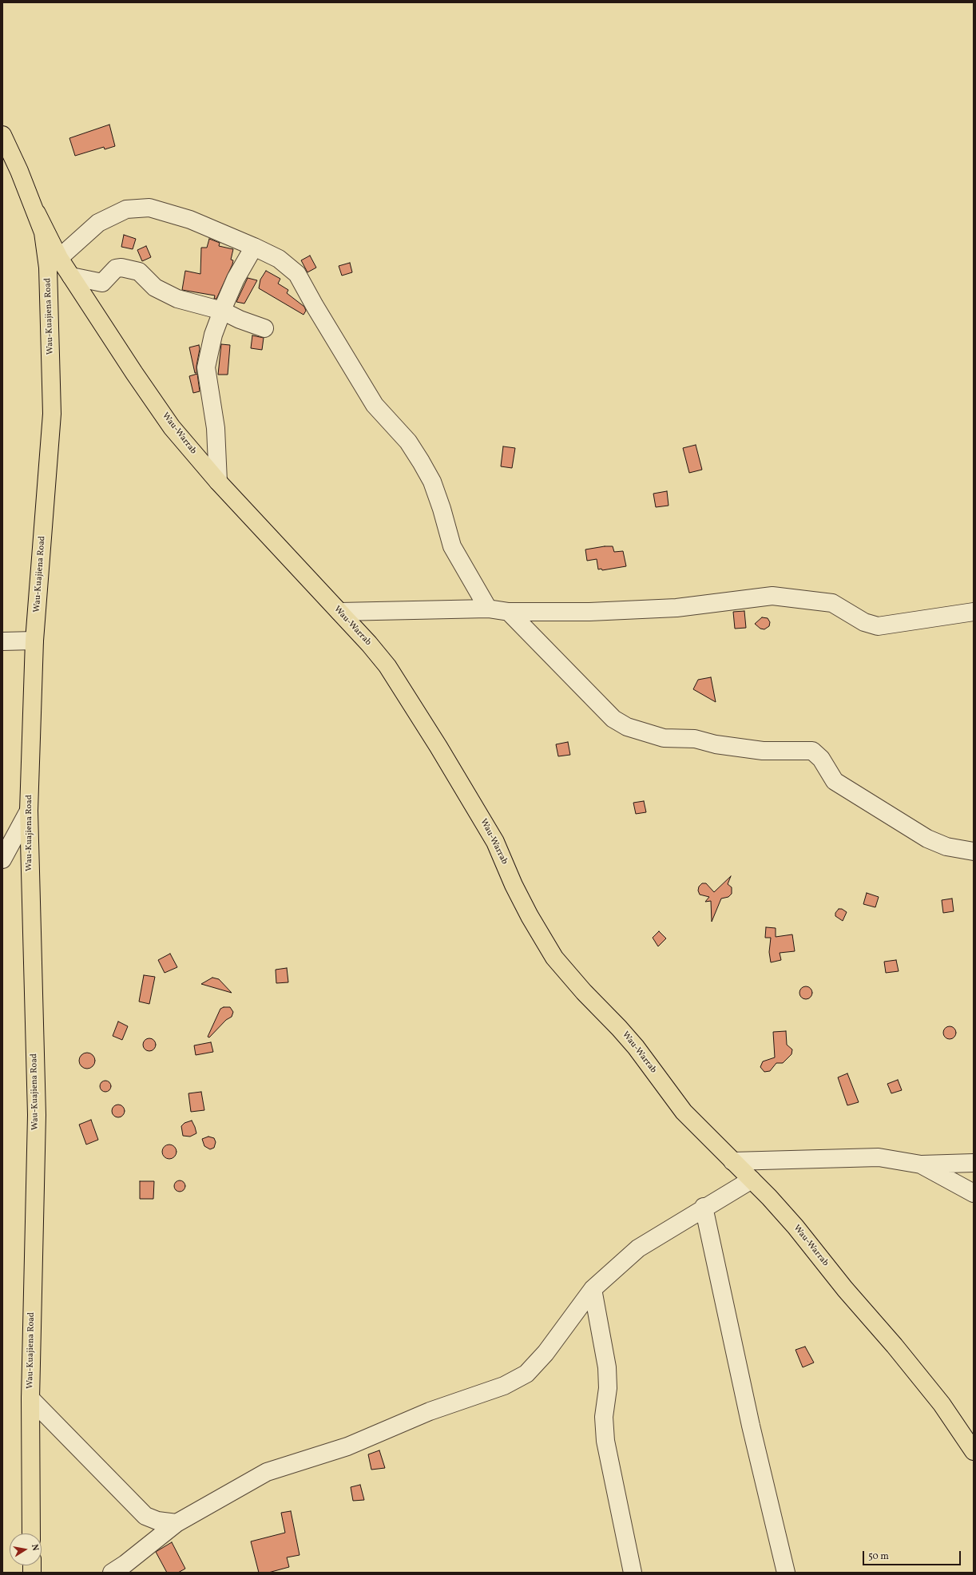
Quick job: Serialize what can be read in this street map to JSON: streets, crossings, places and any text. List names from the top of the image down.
{
  "streets": {
    "main road": ["Wau-Kuajiena Road", "Wau-Warrab"]
  },
  "crossings": [
    ["Wau-Kuajiena Road", "Wau-Warrab"]
  ],
  "scale_bar": "50 m",
  "north": "right"
}
